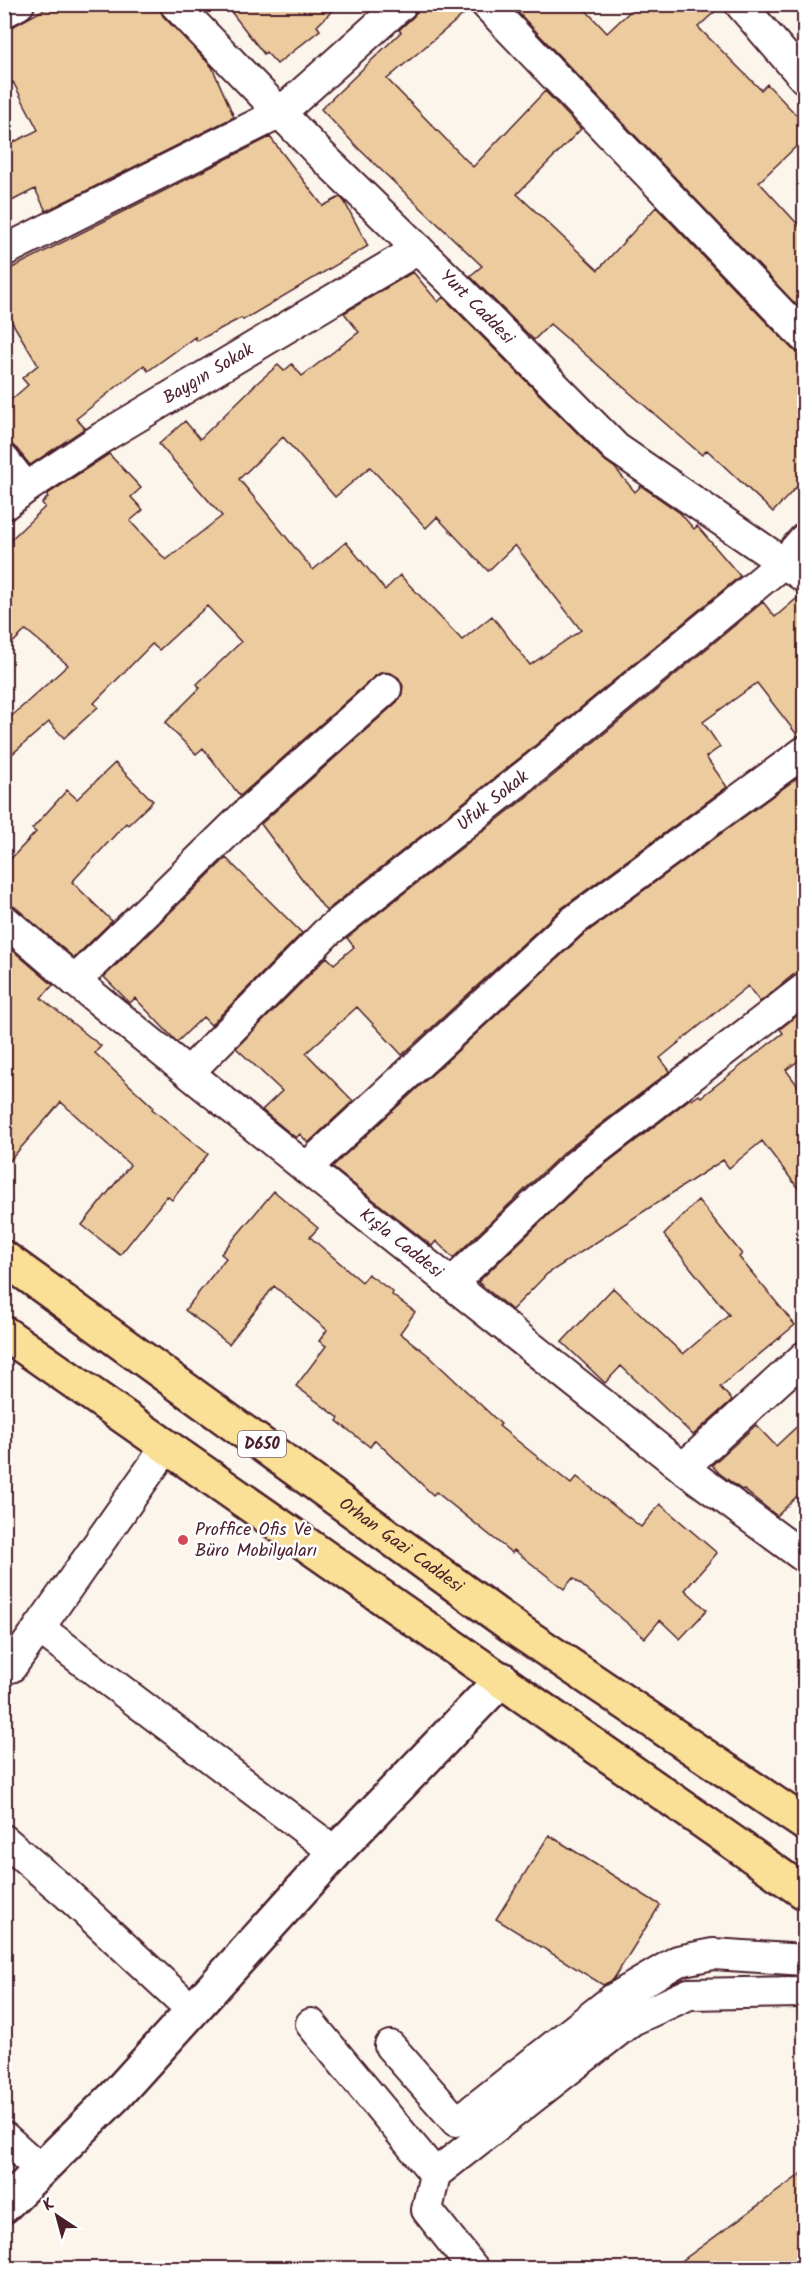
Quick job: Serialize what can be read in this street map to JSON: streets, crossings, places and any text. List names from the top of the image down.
{
  "streets": {
    "main road": ["D650", "Orhan Gazi Caddesi"],
    "street": [
      "Yurt Caddesi",
      "Baygın Sokak",
      "Ufuk Sokak",
      "Kışla Caddesi"
    ]
  },
  "crossings": [
    ["Yurt Caddesi", "Baygın Sokak"],
    ["Yurt Caddesi", "Ufuk Sokak"],
    ["Ufuk Sokak", "Kışla Caddesi"]
  ],
  "places": ["Proffice Ofis Ve Büro Mobilyaları"],
  "north": "top left"
}
